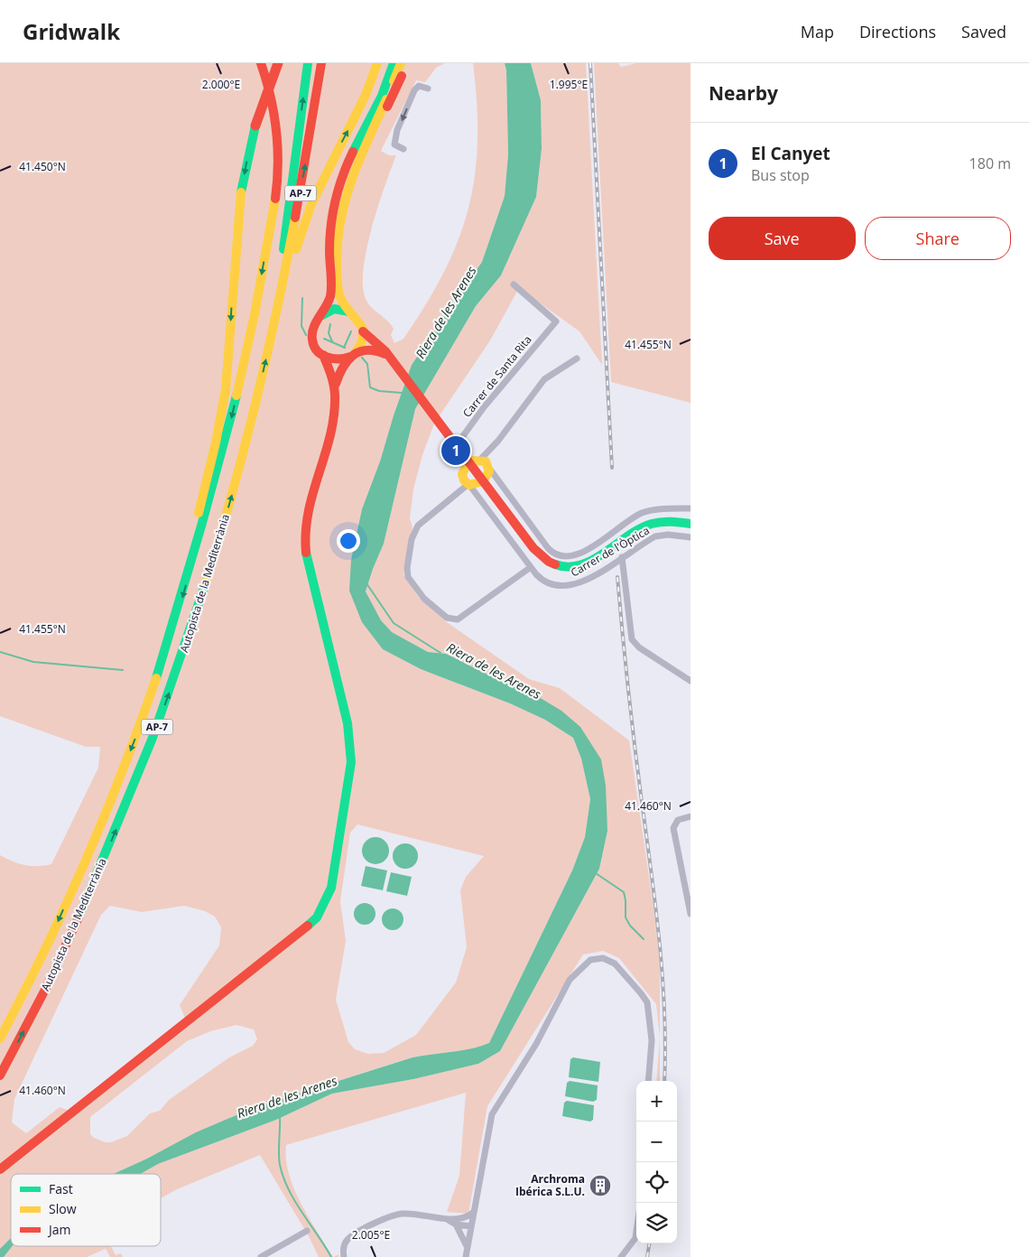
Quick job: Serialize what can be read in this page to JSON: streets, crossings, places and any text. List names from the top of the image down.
{
  "streets": {
    "main road": ["AP-7", "Autopista de la Mediterrània"],
    "street": ["Carrer de Santa Rita", "Carrer de l'Òptica"]
  },
  "water": ["Riera de les Arenes"],
  "places": {
    "building": ["Archroma Ibérica S.L.U."]
  },
  "legend": ["Fast", "Slow", "Jam"],
  "page": {
    "header": "Gridwalk",
    "nav": ["Map", "Directions", "Saved"],
    "heading": "Nearby",
    "list": [
      {
        "mark": "1",
        "name": "El Canyet",
        "note": "Bus stop",
        "value": "180 m"
      }
    ],
    "buttons": ["Save", "Share"],
    "pins": "1",
    "map_buttons": ["+", "−"]
  },
  "coordinates": [
    "2.000°E",
    "1.995°E",
    "41.450°N",
    "41.455°N",
    "41.460°N",
    "2.005°E"
  ]
}
